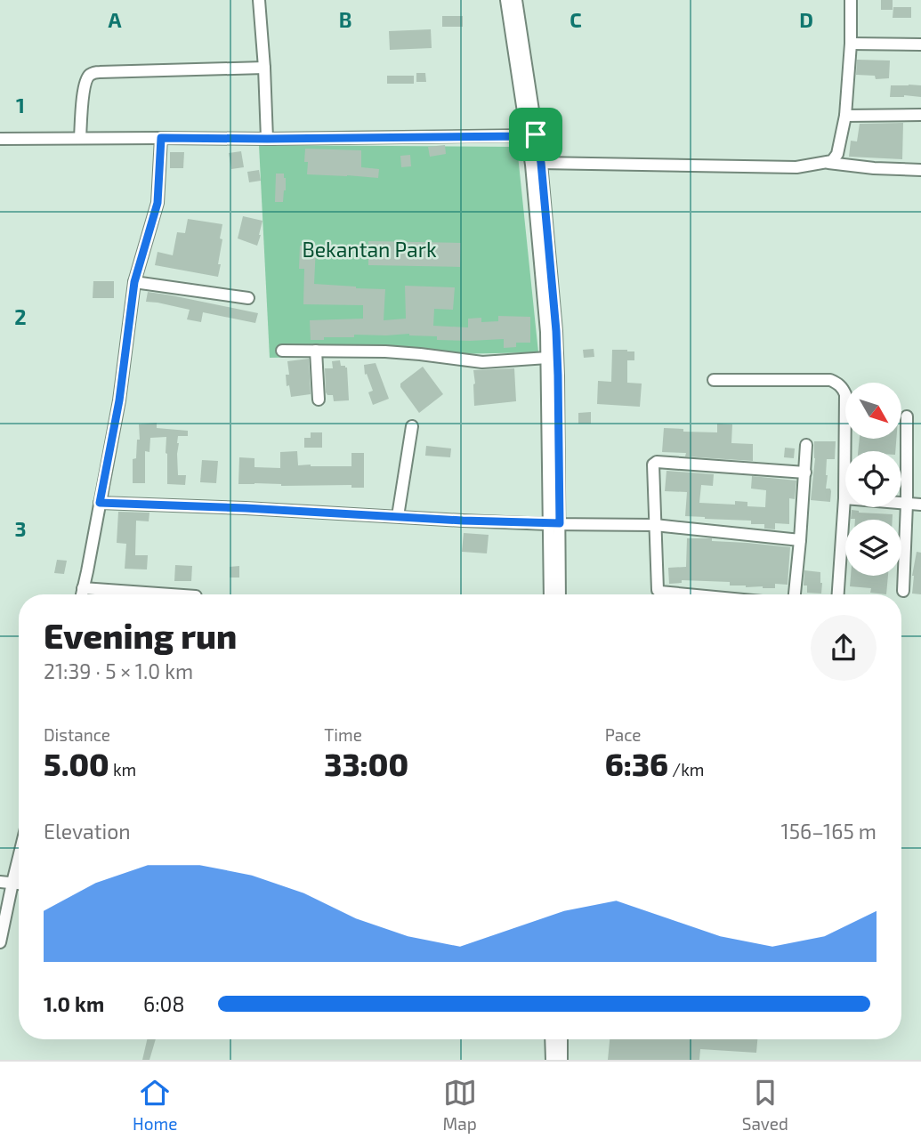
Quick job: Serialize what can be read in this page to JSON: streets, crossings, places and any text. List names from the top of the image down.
{
  "parks": ["Bekantan Park"],
  "north": "bottom right",
  "page": {
    "heading": ["Evening run", "21:39 · 5 × 1.0 km"],
    "stats": [
      ["Distance", "5.00 km"],
      ["Time", "33:00"],
      ["Pace", "6:36 /km"]
    ],
    "chart": ["Elevation", "156–165 m"],
    "list": [
      {
        "name": "1.0 km",
        "note": "6:08"
      }
    ],
    "tabs": ["Home", "Map", "Saved"]
  },
  "grid": {
    "columns": [
      "A",
      "B",
      "C",
      "D"
    ],
    "rows": ["1", "2", "3"]
  }
}
